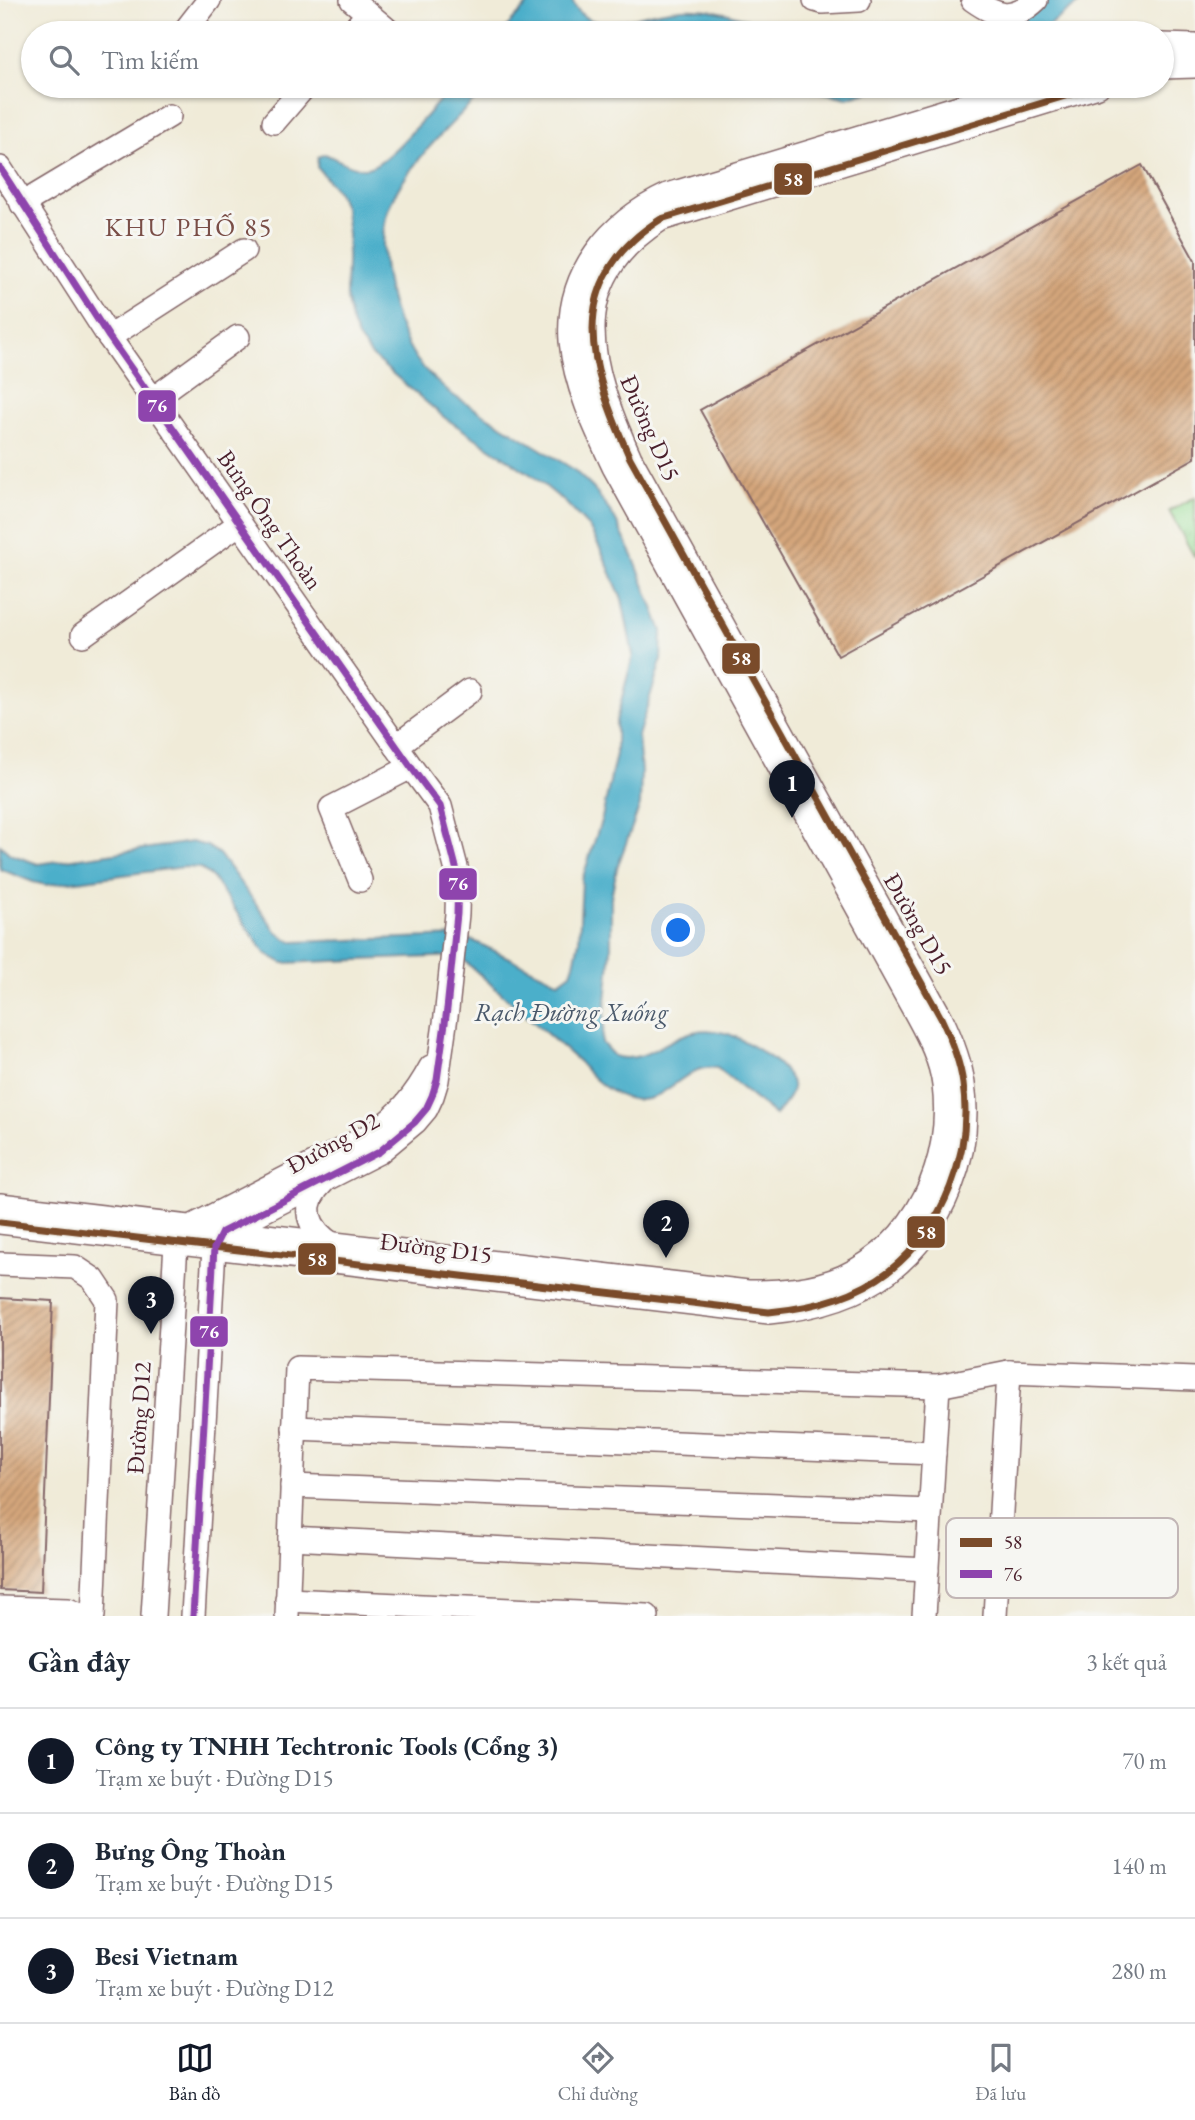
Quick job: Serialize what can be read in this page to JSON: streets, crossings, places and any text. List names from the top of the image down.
{
  "streets": {
    "street": [
      "Đường D15",
      "Bưng Ông Thoàn",
      "Đường D2",
      "Đường D12"
    ]
  },
  "crossings": [
    ["Đường D15", "Đường D2"],
    ["Đường D15", "Đường D12"],
    ["Bưng Ông Thoàn", "Đường D2"],
    ["Đường D2", "Đường D12"]
  ],
  "districts": ["KHU PHỐ 85"],
  "water": ["Rạch Đường Xuống"],
  "lines": ["transit line 58", "transit line 76"],
  "legend": ["58", "76"],
  "page": {
    "search": "Tìm kiếm",
    "pins": ["1", "2", "3"],
    "heading": ["Gần đây", "3 kết quả"],
    "list": [
      {
        "mark": "1",
        "name": "Công ty TNHH Techtronic Tools (Cổng 3)",
        "note": "Trạm xe buýt · Đường D15",
        "value": "70 m"
      },
      {
        "mark": "2",
        "name": "Bưng Ông Thoàn",
        "note": "Trạm xe buýt · Đường D15",
        "value": "140 m"
      },
      {
        "mark": "3",
        "name": "Besi Vietnam",
        "note": "Trạm xe buýt · Đường D12",
        "value": "280 m"
      }
    ],
    "nav": ["Bản đồ", "Chỉ đường", "Đã lưu"]
  }
}
